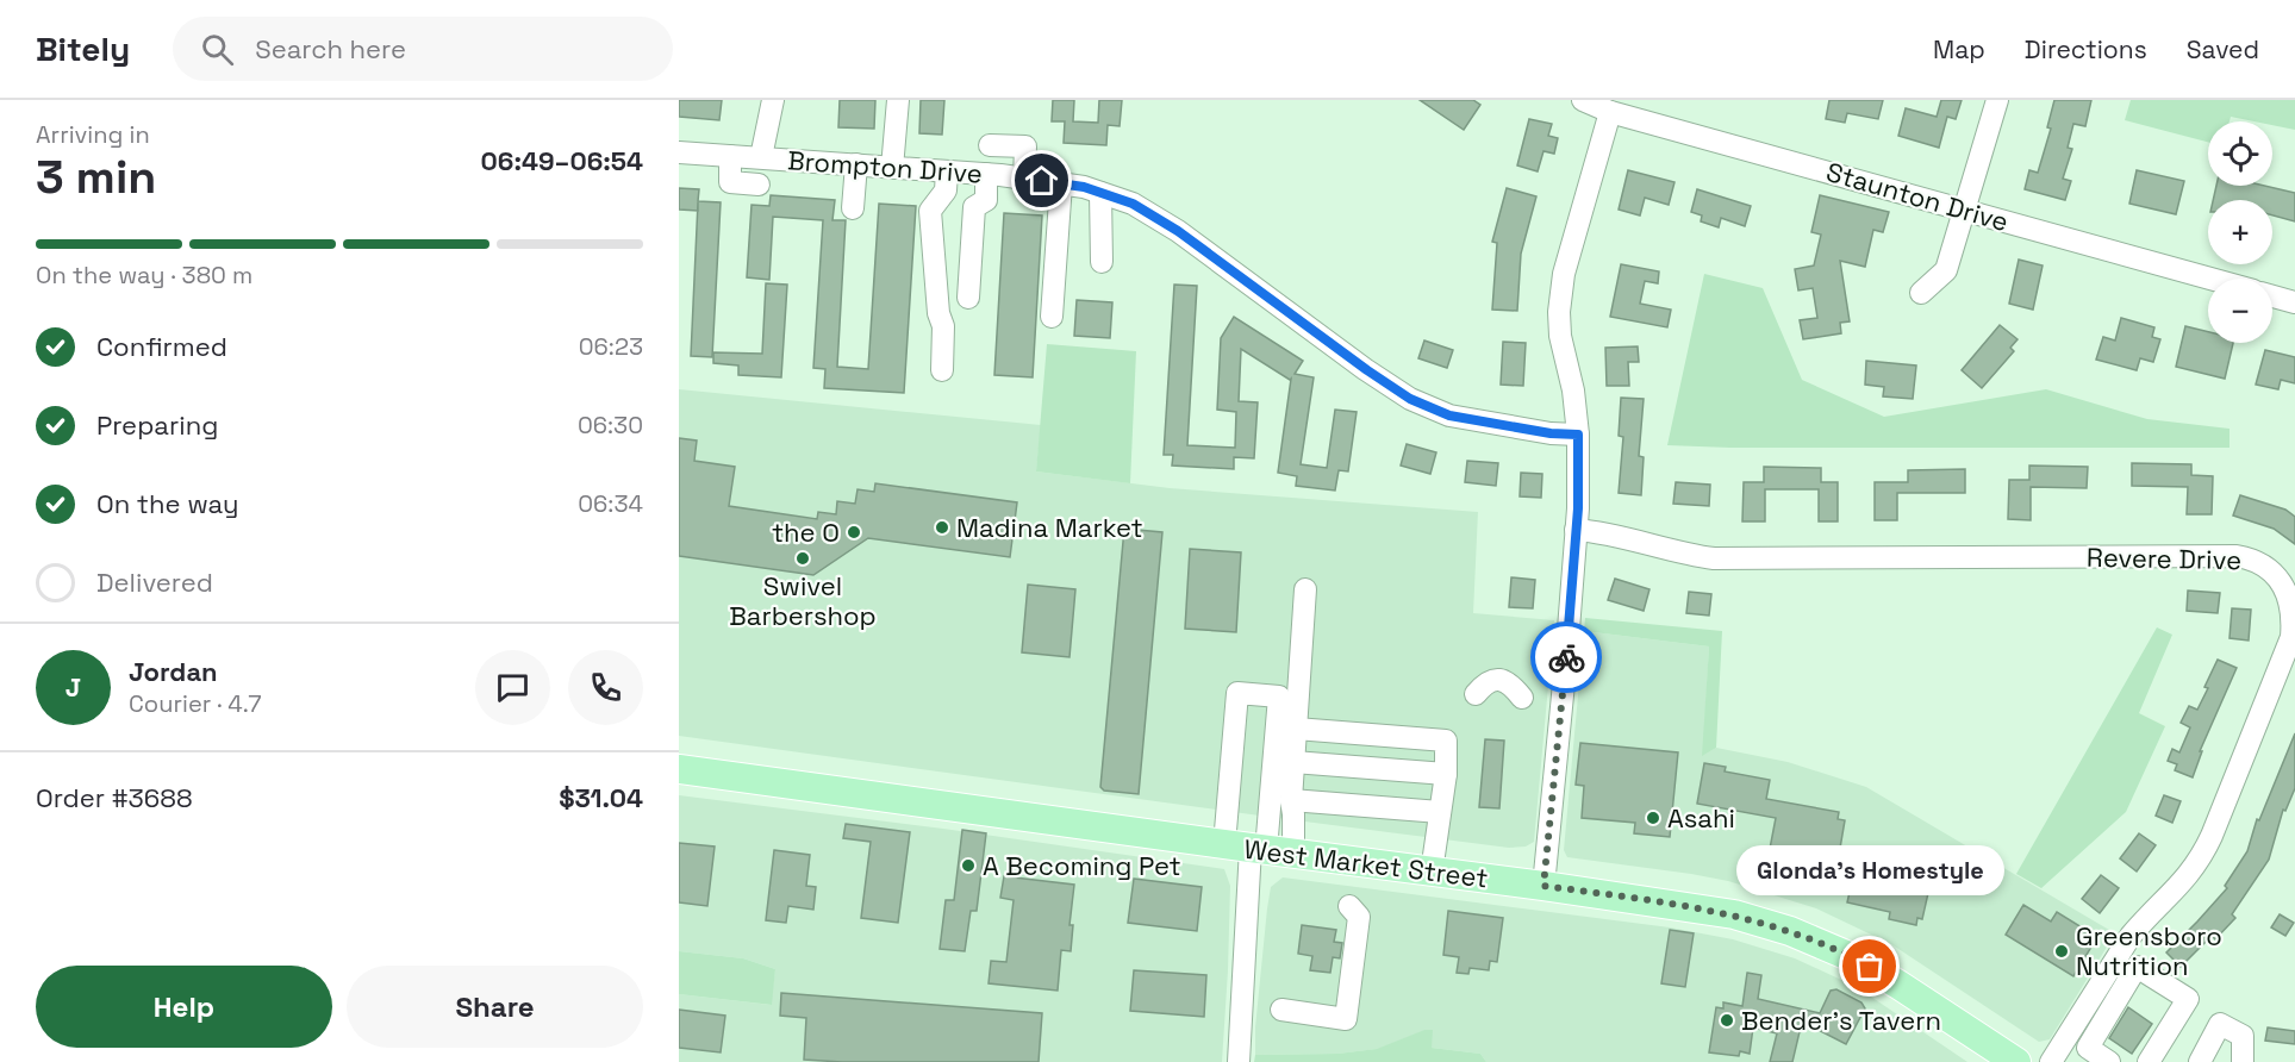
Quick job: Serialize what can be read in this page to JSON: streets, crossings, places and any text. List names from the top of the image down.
{
  "streets": {
    "main road": ["West Market Street"],
    "street": ["Brompton Drive", "Staunton Drive", "Revere Drive"]
  },
  "places": [
    "Madina Market",
    "the O",
    "Swivel Barbershop",
    "Asahi",
    "A Becoming Pet",
    "Greensboro Nutrition",
    "Glonda's Homestyle",
    "Bender's Tavern"
  ],
  "page": {
    "header": "Bitely",
    "search": "Search here",
    "nav": ["Map", "Directions", "Saved"],
    "heading": ["3 min", "Arriving in", "06:49–06:54"],
    "panel": [
      "Jordan",
      "Courier · 4.7",
      "Order #3688",
      "$31.04"
    ],
    "map_buttons": ["+", "−"],
    "bar": "On the way · 380 m",
    "list": [
      ["Confirmed", "06:23"],
      ["Preparing", "06:30"],
      ["On the way", "06:34"],
      "Delivered"
    ],
    "round": "J",
    "bubble": "Glonda's Homestyle",
    "buttons": ["Help", "Share"]
  }
}
